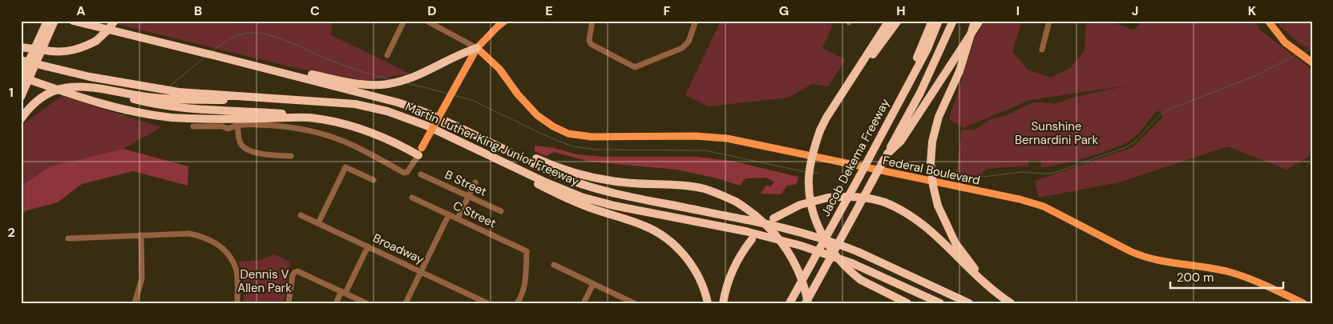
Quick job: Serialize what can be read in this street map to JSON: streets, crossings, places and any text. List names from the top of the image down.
{
  "streets": {
    "highway": ["Martin Luther King Junior Freeway", "Jacob Dekema Freeway"],
    "main road": ["Federal Boulevard"],
    "street": ["B Street", "C Street", "Broadway"]
  },
  "parks": ["Sunshine Bernardini Park", "Dennis V Allen Park"],
  "scale_bar": "200 m",
  "grid": {
    "columns": [
      "A",
      "B",
      "C",
      "D",
      "E",
      "F",
      "G",
      "H",
      "I",
      "J",
      "K"
    ],
    "rows": ["1", "2"]
  }
}
